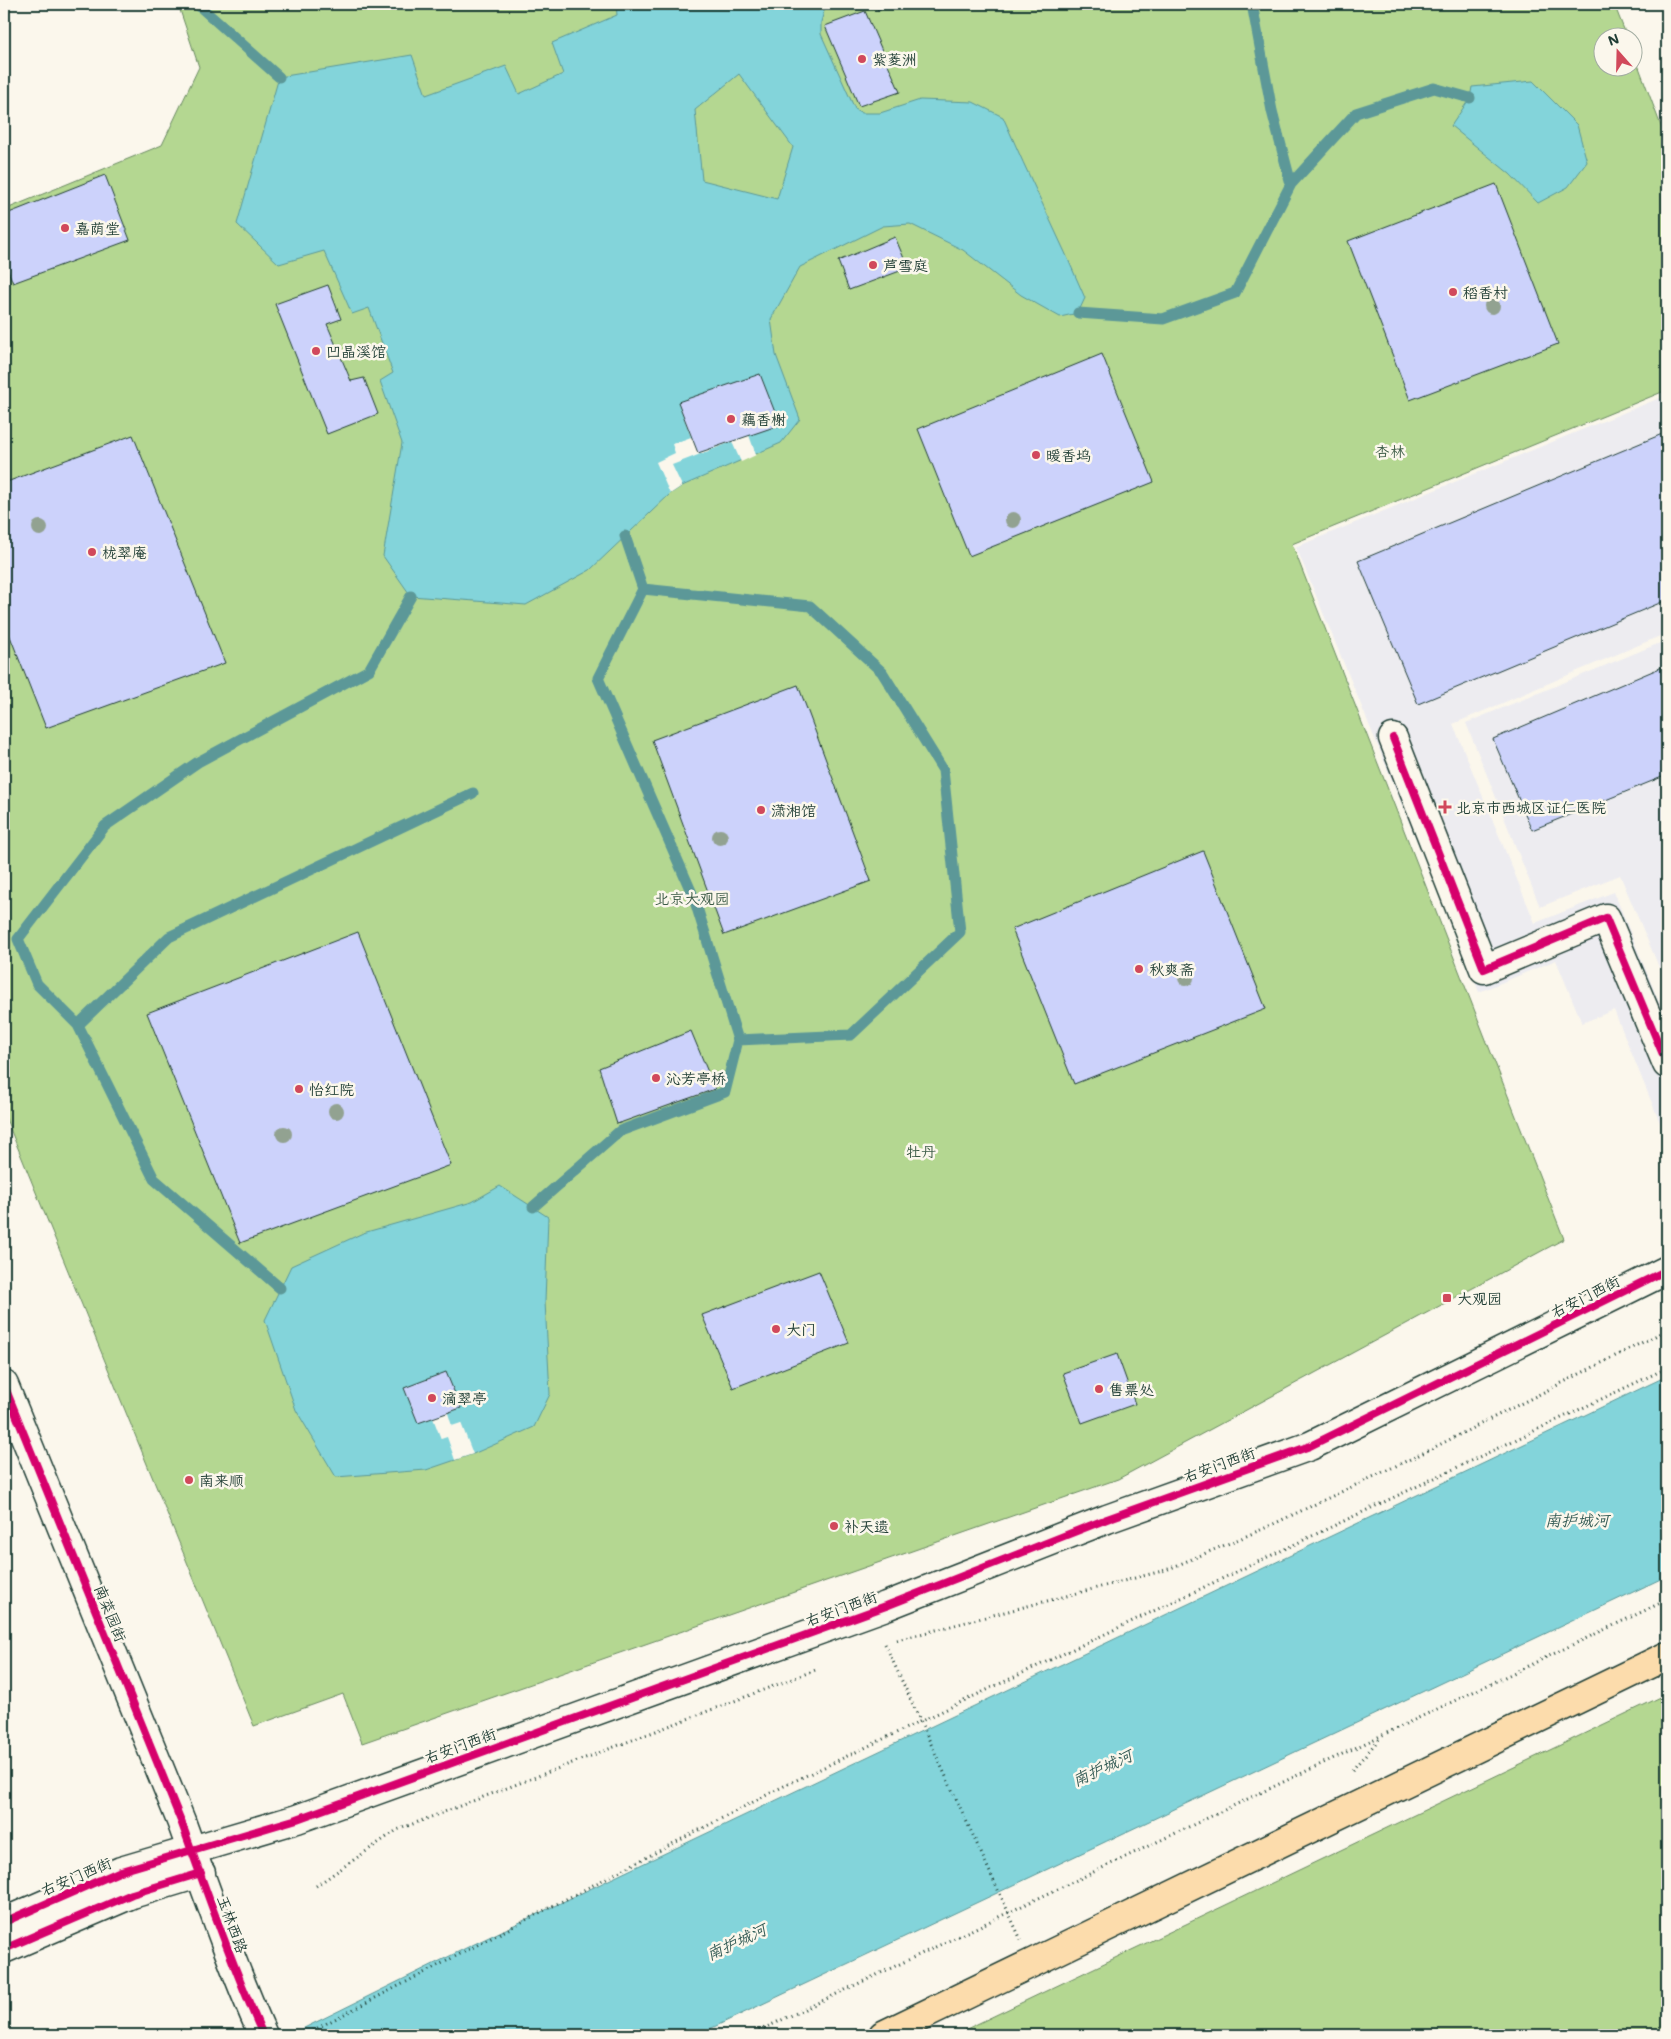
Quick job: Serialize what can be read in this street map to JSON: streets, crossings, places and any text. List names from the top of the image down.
{
  "streets": {
    "street": ["右安门西街", "南菜园街", "玉林西路"]
  },
  "crossings": [
    ["右安门西街", "南菜园街"],
    ["右安门西街", "玉林西路"],
    ["南菜园街", "玉林西路"]
  ],
  "water": ["南护城河"],
  "parks": ["杏林", "北京大观园", "牡丹"],
  "places": {
    "other": [
      "紫菱洲",
      "嘉荫堂",
      "芦雪庭",
      "稻香村",
      "凹晶溪馆",
      "藕香榭",
      "暖香坞",
      "栊翠庵",
      "潇湘馆",
      "秋爽斋",
      "沁芳亭桥",
      "怡红院",
      "大门",
      "售票处",
      "滴翠亭",
      "南来顺",
      "补天遗"
    ],
    "health": ["北京市西城区证仁医院"],
    "transit": ["大观园"]
  },
  "north": "top"
}
